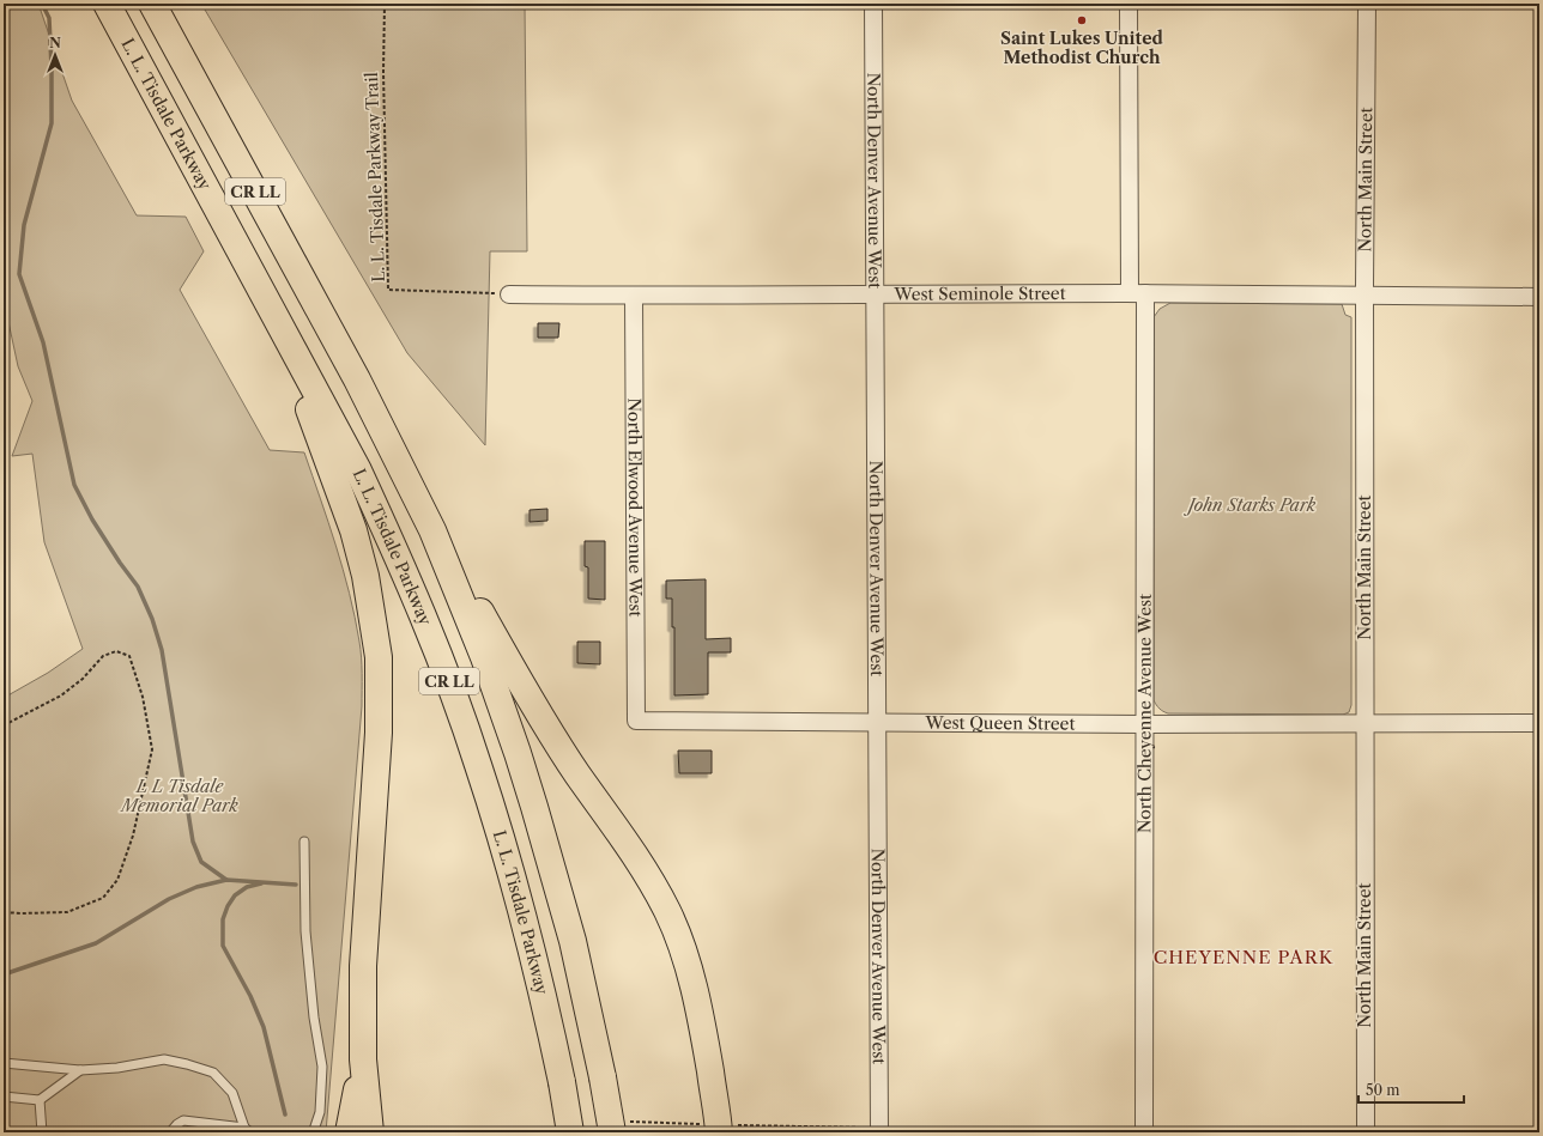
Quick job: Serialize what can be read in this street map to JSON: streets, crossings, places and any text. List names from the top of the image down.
{
  "streets": {
    "highway": ["L. L. Tisdale Parkway", "CR LL"],
    "street": [
      "North Denver Avenue West",
      "North Main Street",
      "West Seminole Street",
      "North Elwood Avenue West",
      "North Cheyenne Avenue West",
      "West Queen Street"
    ],
    "path": ["L. L. Tisdale Parkway Trail"]
  },
  "crossings": [
    ["L. L. Tisdale Parkway Trail", "West Seminole Street"],
    ["North Denver Avenue West", "West Seminole Street"],
    ["North Denver Avenue West", "West Queen Street"],
    ["North Main Street", "West Seminole Street"],
    ["North Main Street", "West Queen Street"],
    ["West Seminole Street", "North Elwood Avenue West"],
    ["West Seminole Street", "North Cheyenne Avenue West"],
    ["North Elwood Avenue West", "West Queen Street"],
    ["North Cheyenne Avenue West", "West Queen Street"]
  ],
  "districts": ["CHEYENNE PARK"],
  "parks": ["John Starks Park", "L L Tisdale Memorial Park"],
  "places": ["Saint Lukes United Methodist Church"],
  "scale_bar": "50 m",
  "north": "top"
}
